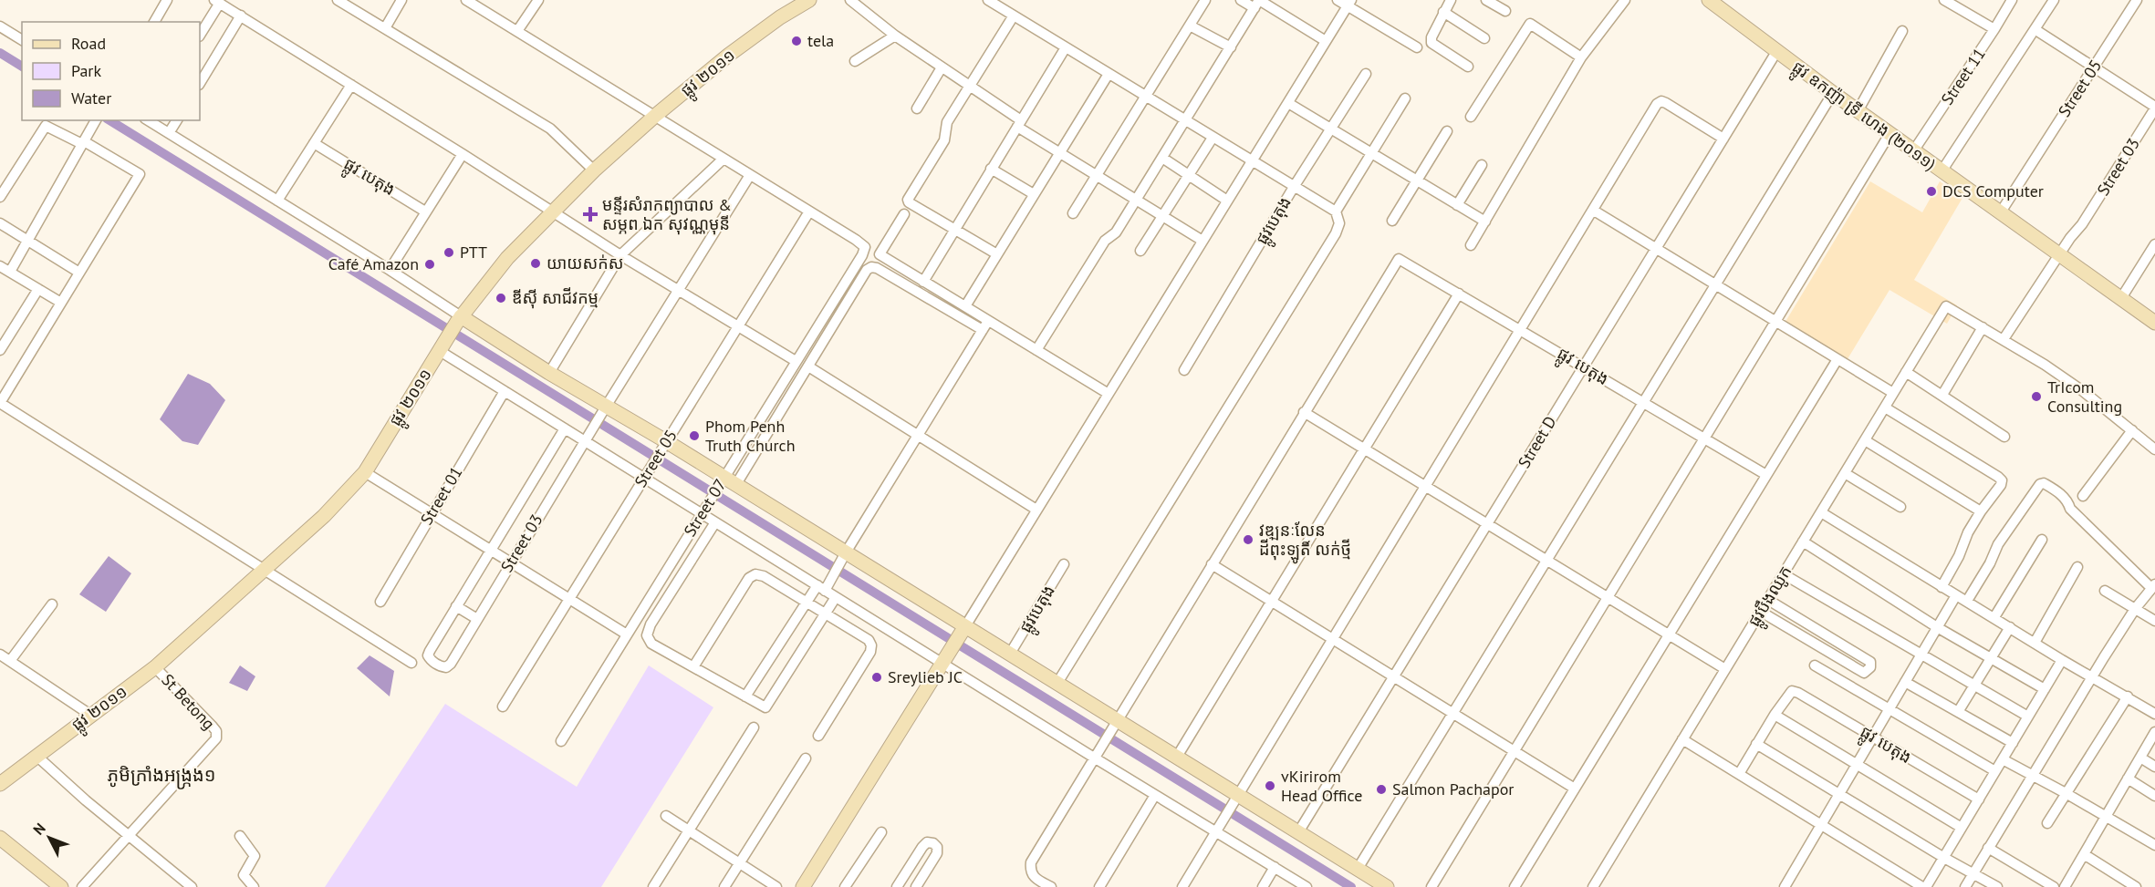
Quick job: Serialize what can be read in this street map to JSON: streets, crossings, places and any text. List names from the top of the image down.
{
  "streets": {
    "main road": ["ផ្លូវ ២០១១", "ផ្លូវ ឧកញ៉ា ទ្រី ហេង (២០១១)"],
    "street": [
      "Street 11",
      "Street 05",
      "Street 03",
      "ផ្លូវ បេតុង",
      "ផ្លូវបេតុង",
      "Street D",
      "Street 01",
      "Street 07",
      "ផ្លូវបឹងឈូក",
      "St Betong"
    ]
  },
  "crossings": [
    ["ផ្លូវ ២០១១", "St Betong"],
    ["Street 11", "ផ្លូវ ឧកញ៉ា ទ្រី ហេង (២០១១)"],
    ["Street 05", "ផ្លូវ ឧកញ៉ា ទ្រី ហេង (២០១១)"],
    ["Street 05", "Street 07"],
    ["ផ្លូវ ឧកញ៉ា ទ្រី ហេង (២០១១)", "Street 03"],
    ["ផ្លូវ ឧកញ៉ា ទ្រី ហេង (២០១១)", "Street D"],
    ["ផ្លូវ បេតុង", "Street D"]
  ],
  "districts": ["ភូមិក្រាំងអង្រ្កង១"],
  "places": {
    "other": [
      "tela",
      "DCS Computer",
      "PTT",
      "យាយសក់ស",
      "Café Amazon",
      "ឌីស៊ី សាជីវកម្ម",
      "TrIcom Consulting",
      "Phom Penh Truth Church",
      "វឌ្ឍនៈលែន ដីពុះឡូតិ៍ លក់ថ្មី",
      "Sreylieb JC",
      "vKirirom Head Office",
      "Salmon Pachapor"
    ],
    "health": ["មន្ទីរសំរាកព្យាបាល & សម្ភព ឯក សុវណ្ណមុនី"]
  },
  "legend": ["Road", "Park", "Water"],
  "north": "top left"
}
